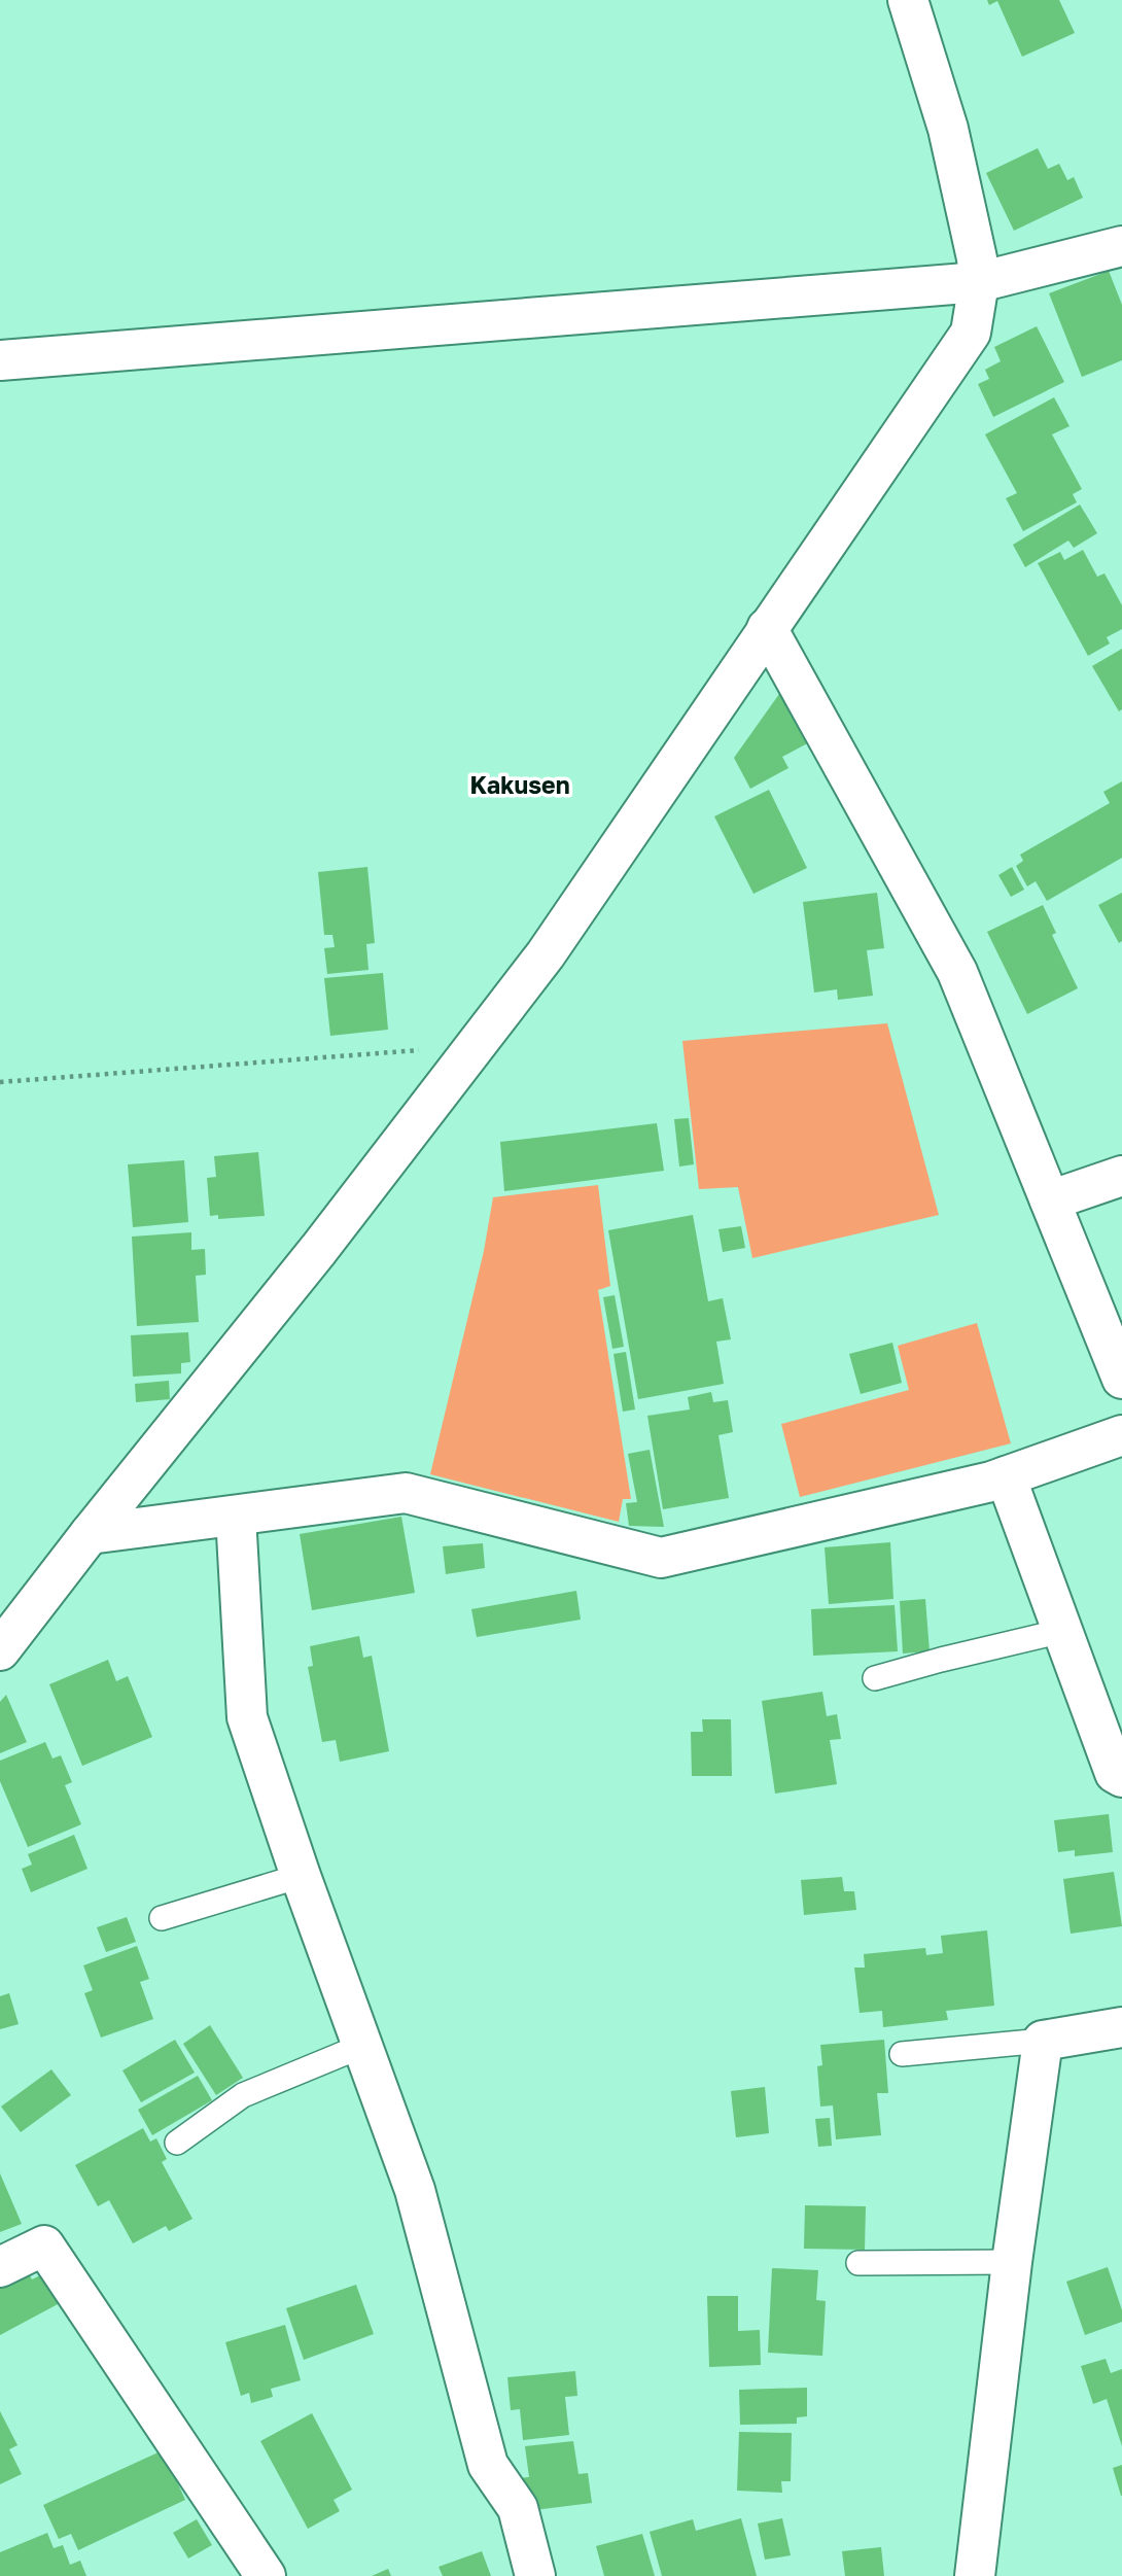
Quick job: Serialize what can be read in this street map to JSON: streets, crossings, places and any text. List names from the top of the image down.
{
  "districts": ["Kakusen"]
}
